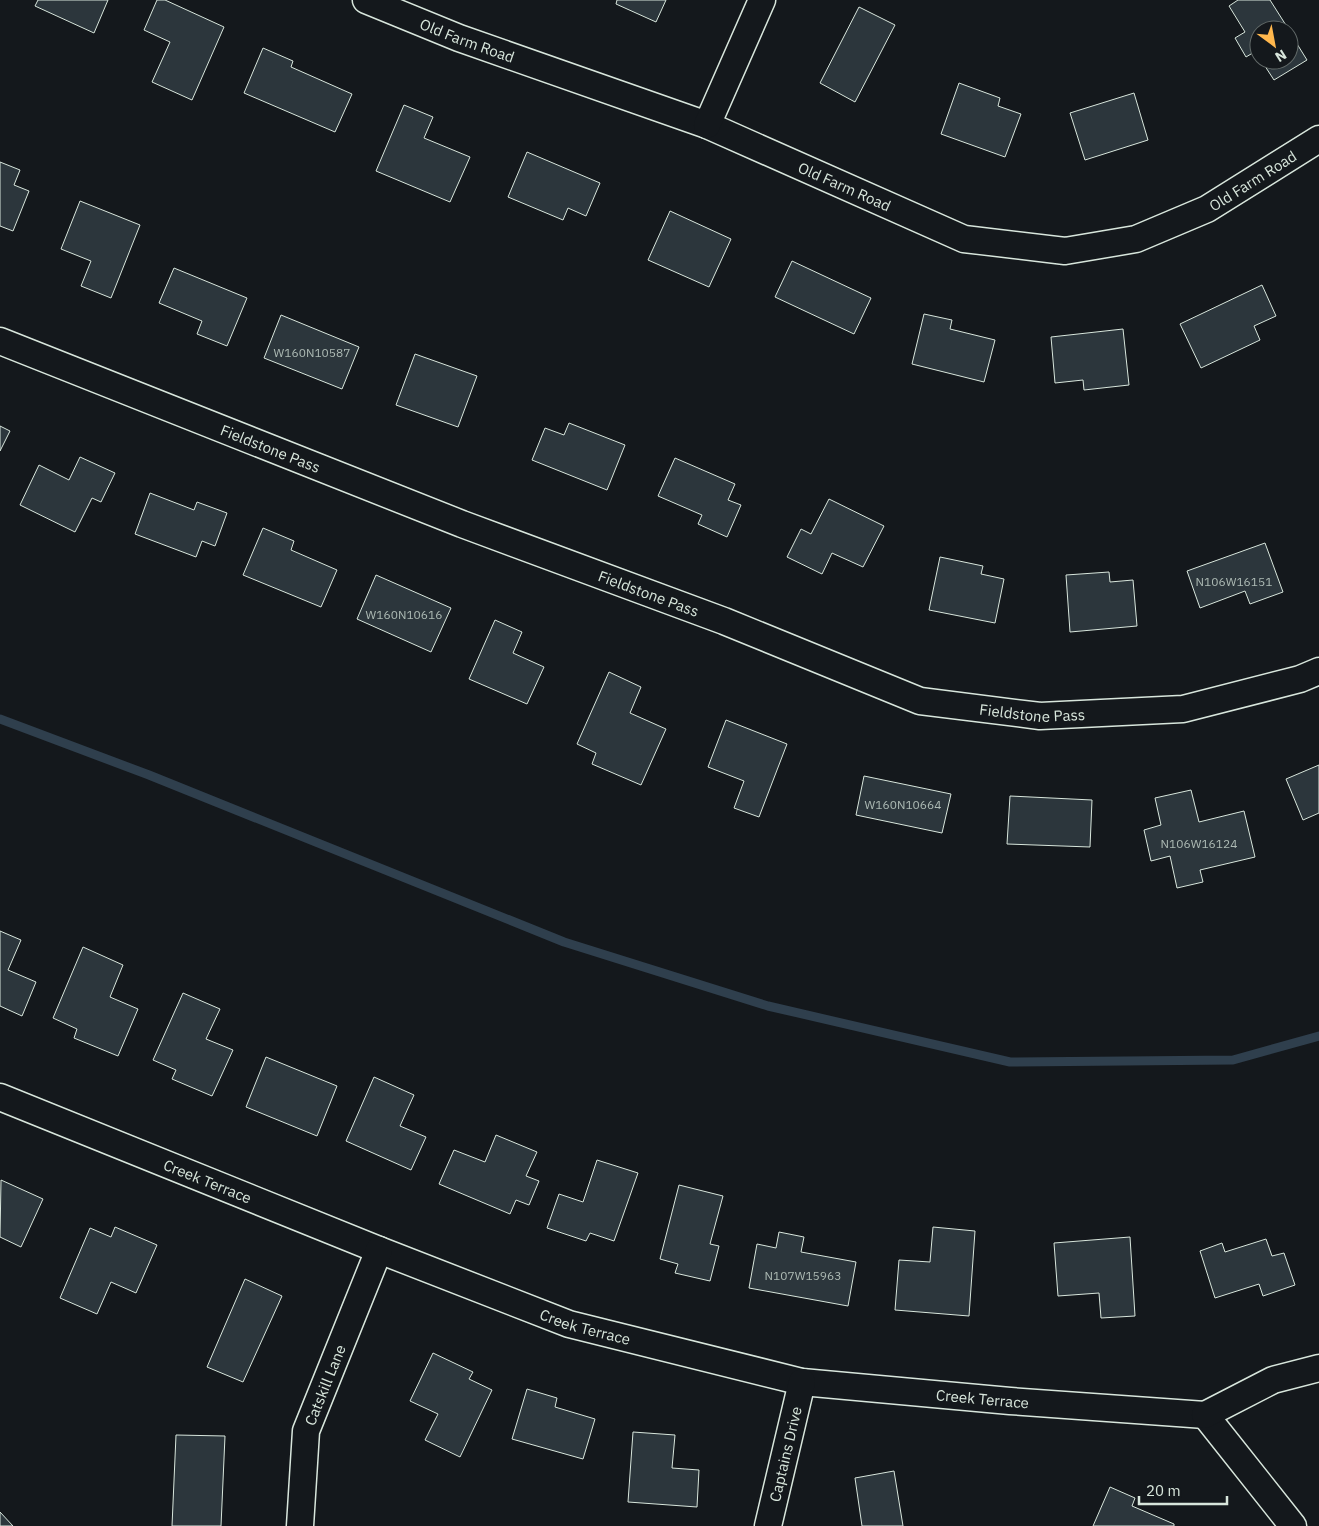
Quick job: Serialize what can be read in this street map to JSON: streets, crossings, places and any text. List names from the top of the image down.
{
  "streets": {
    "street": [
      "Old Farm Road",
      "Fieldstone Pass",
      "Creek Terrace",
      "Catskill Lane",
      "Captains Drive"
    ]
  },
  "crossings": [
    ["Creek Terrace", "Catskill Lane"],
    ["Creek Terrace", "Captains Drive"]
  ],
  "house_numbers": [
    "W160N10587",
    "N106W16151",
    "W160N10616",
    "W160N10664",
    "N106W16124",
    "N107W15963"
  ],
  "scale_bar": "20 m",
  "north": "bottom right"
}
